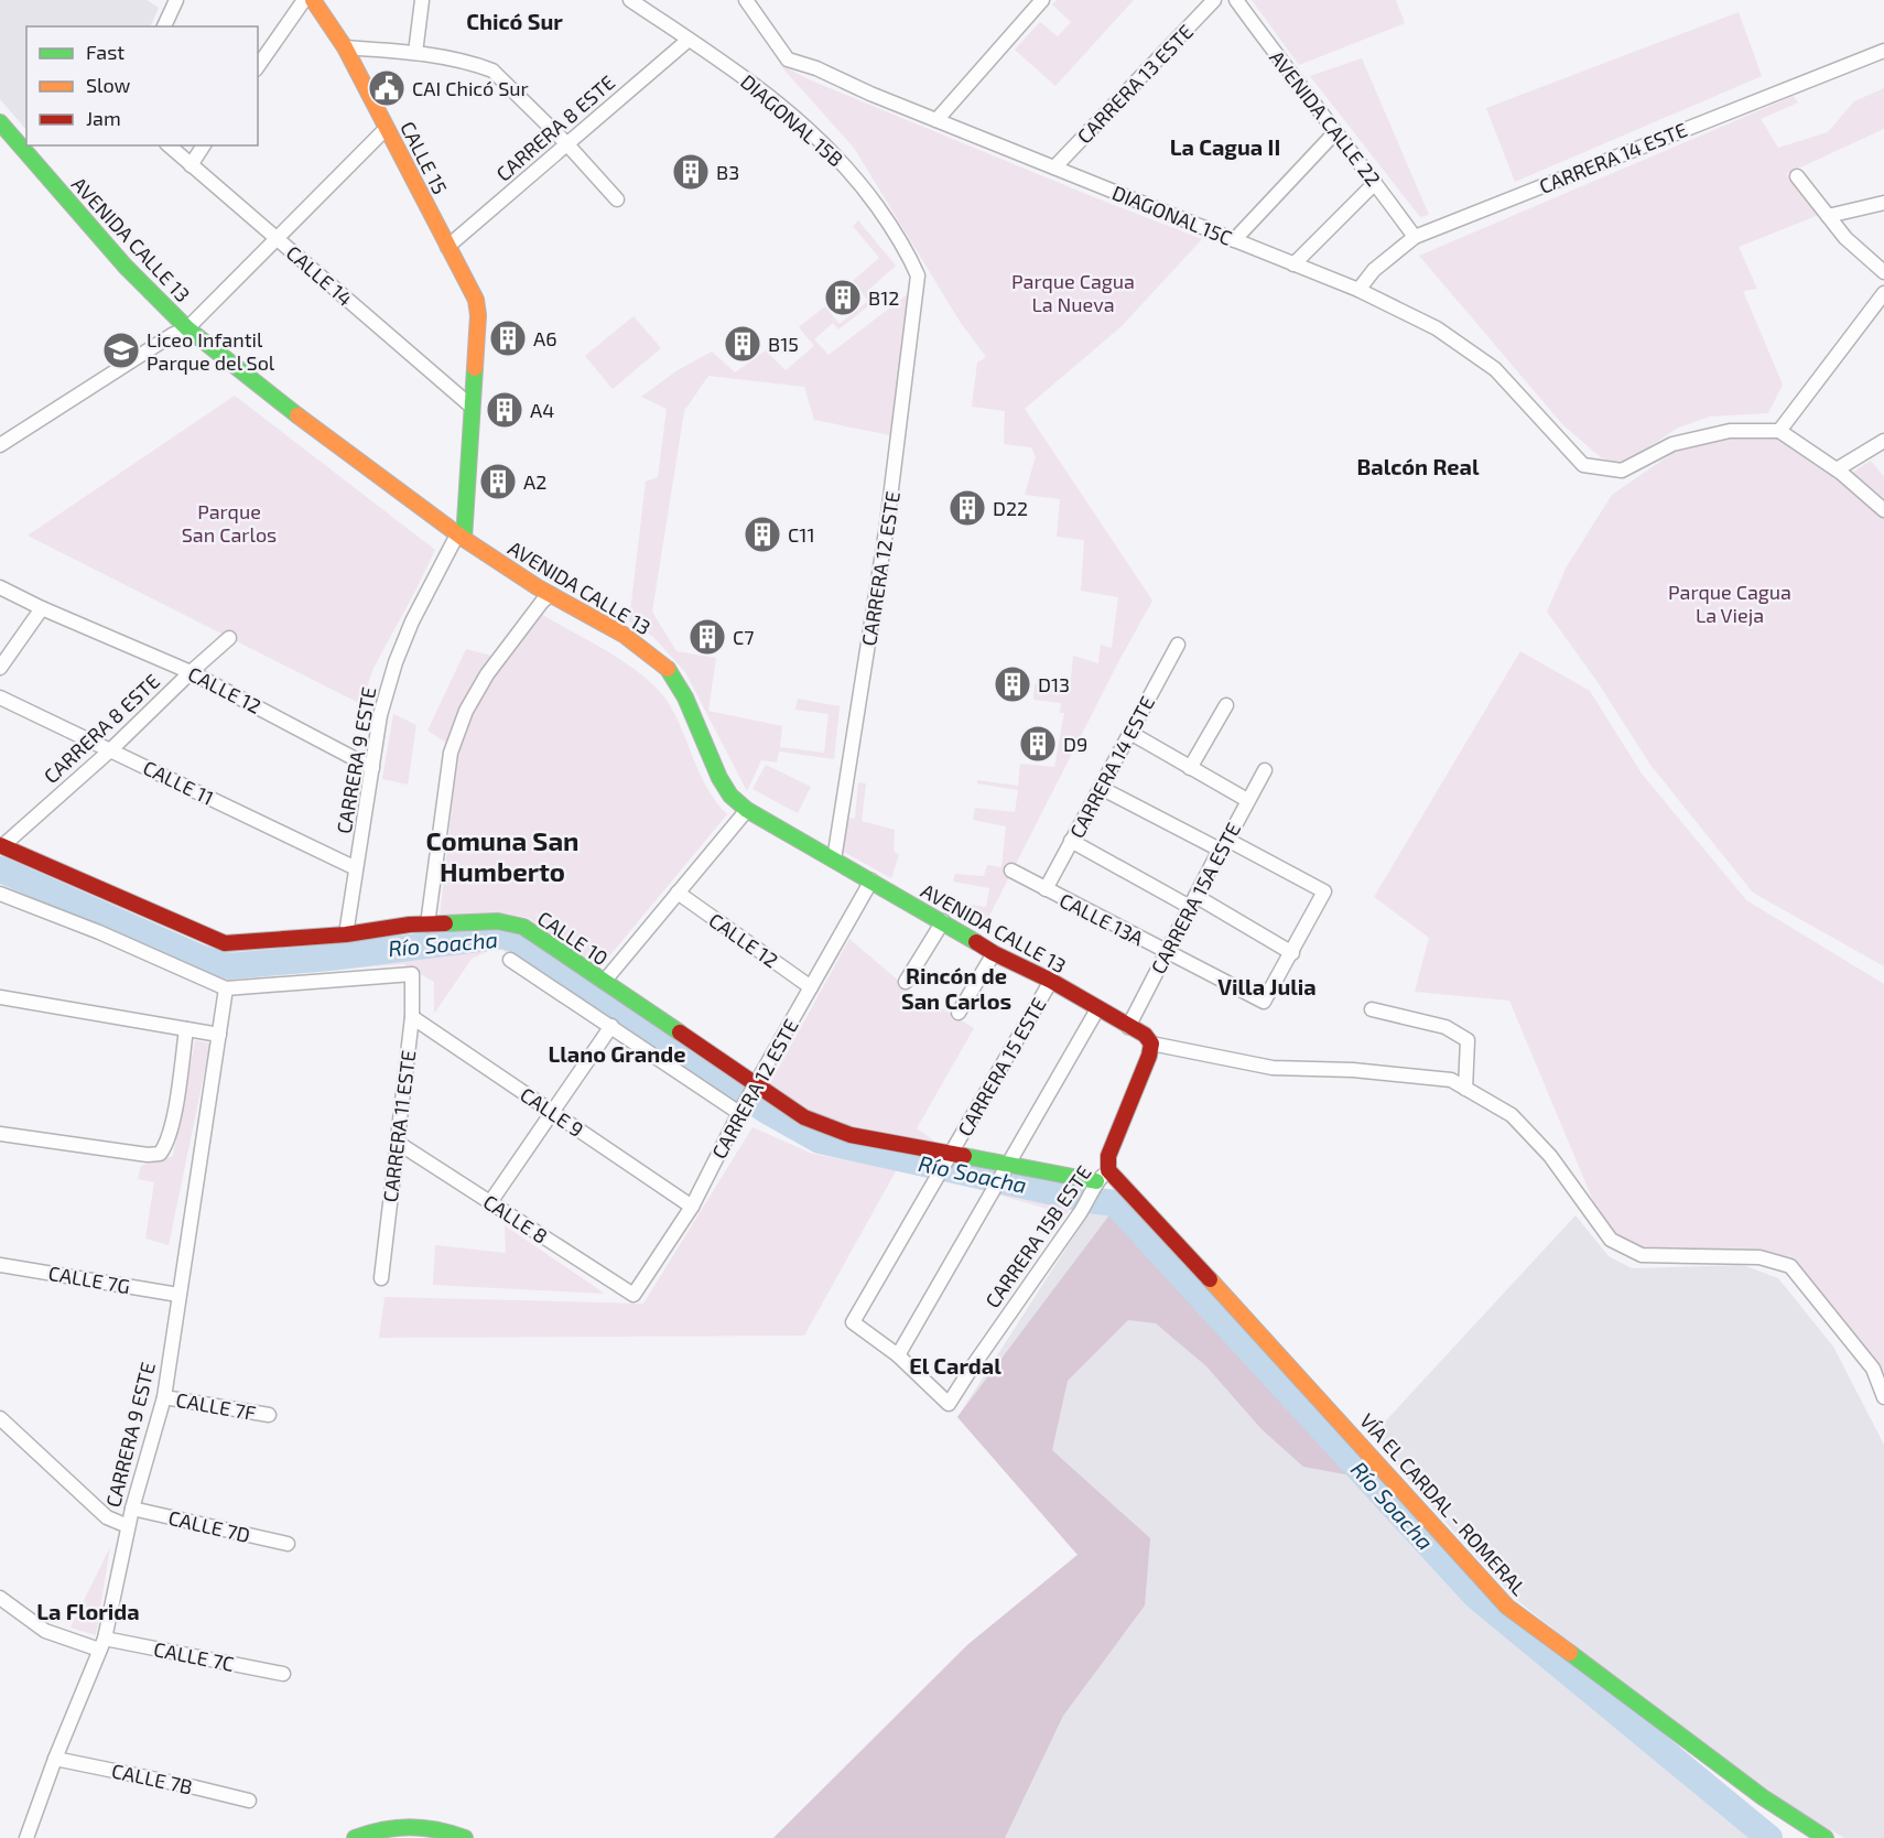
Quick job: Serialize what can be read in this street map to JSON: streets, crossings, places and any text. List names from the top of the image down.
{
  "streets": {
    "main road": [
      "CALLE 15",
      "AVENIDA CALLE 13",
      "CALLE 10",
      "CARRERA 15B ESTE",
      "VÍA EL CARDAL - ROMERAL"
    ],
    "street": [
      "CARRERA 13 ESTE",
      "AVENIDA CALLE 22",
      "DIAGONAL 15B",
      "CARRERA 8 ESTE",
      "CARRERA 14 ESTE",
      "DIAGONAL 15C",
      "CALLE 14",
      "CARRERA 12 ESTE",
      "CALLE 12",
      "CARRERA 9 ESTE",
      "CALLE 11",
      "CARRERA 15A ESTE",
      "CALLE 13A",
      "CARRERA 15 ESTE",
      "CALLE 9",
      "CARRERA 11 ESTE",
      "CALLE 8",
      "CALLE 7G",
      "CALLE 7F",
      "CALLE 7D",
      "CALLE 7C",
      "CALLE 7B"
    ]
  },
  "crossings": [
    ["CARRERA 13 ESTE", "DIAGONAL 15C"],
    ["AVENIDA CALLE 22", "CARRERA 14 ESTE"],
    ["DIAGONAL 15B", "CARRERA 8 ESTE"],
    ["DIAGONAL 15B", "CARRERA 12 ESTE"],
    ["CARRERA 8 ESTE", "CALLE 15"],
    ["CARRERA 8 ESTE", "CALLE 12"],
    ["CARRERA 8 ESTE", "CALLE 11"],
    ["CARRERA 8 ESTE", "CALLE 10"],
    ["CALLE 15", "CALLE 14"],
    ["CARRERA 14 ESTE", "DIAGONAL 15C"],
    ["CARRERA 14 ESTE", "CALLE 13A"],
    ["AVENIDA CALLE 13", "CARRERA 12 ESTE"],
    ["AVENIDA CALLE 13", "CARRERA 9 ESTE"],
    ["AVENIDA CALLE 13", "CARRERA 15A ESTE"],
    ["AVENIDA CALLE 13", "CARRERA 15 ESTE"],
    ["AVENIDA CALLE 13", "CARRERA 15B ESTE"],
    ["CARRERA 12 ESTE", "CALLE 12"],
    ["CARRERA 12 ESTE", "CALLE 10"],
    ["CARRERA 12 ESTE", "CALLE 9"],
    ["CARRERA 12 ESTE", "CALLE 8"],
    ["CALLE 12", "CARRERA 9 ESTE"],
    ["CARRERA 9 ESTE", "CALLE 11"],
    ["CARRERA 9 ESTE", "CALLE 10"],
    ["CARRERA 9 ESTE", "CARRERA 11 ESTE"],
    ["CARRERA 9 ESTE", "CALLE 7G"],
    ["CARRERA 9 ESTE", "CALLE 7F"],
    ["CARRERA 9 ESTE", "CALLE 7D"],
    ["CARRERA 9 ESTE", "CALLE 7C"],
    ["CARRERA 9 ESTE", "CALLE 7B"],
    ["CARRERA 15A ESTE", "CALLE 13A"],
    ["CALLE 10", "CARRERA 15 ESTE"],
    ["CALLE 10", "CARRERA 15B ESTE"],
    ["CALLE 10", "VÍA EL CARDAL - ROMERAL"],
    ["CARRERA 15 ESTE", "CARRERA 15B ESTE"],
    ["CALLE 9", "CARRERA 11 ESTE"],
    ["CARRERA 11 ESTE", "CALLE 8"],
    ["CARRERA 15B ESTE", "VÍA EL CARDAL - ROMERAL"]
  ],
  "districts": [
    "Chicó Sur",
    "La Cagua II",
    "Balcón Real",
    "Comuna San Humberto",
    "Rincón de San Carlos",
    "Villa Julia",
    "Llano Grande",
    "El Cardal",
    "La Florida"
  ],
  "water": ["Río Soacha"],
  "parks": ["Parque Cagua La Nueva", "Parque San Carlos", "Parque Cagua La Vieja"],
  "places": {
    "public building": ["CAI Chicó Sur"],
    "building": [
      "B3",
      "B12",
      "A6",
      "B15",
      "A4",
      "A2",
      "D22",
      "C11",
      "C7",
      "D13",
      "D9"
    ],
    "school or university": ["Liceo Infantil Parque del Sol"]
  },
  "legend": ["Fast", "Slow", "Jam"]
}
